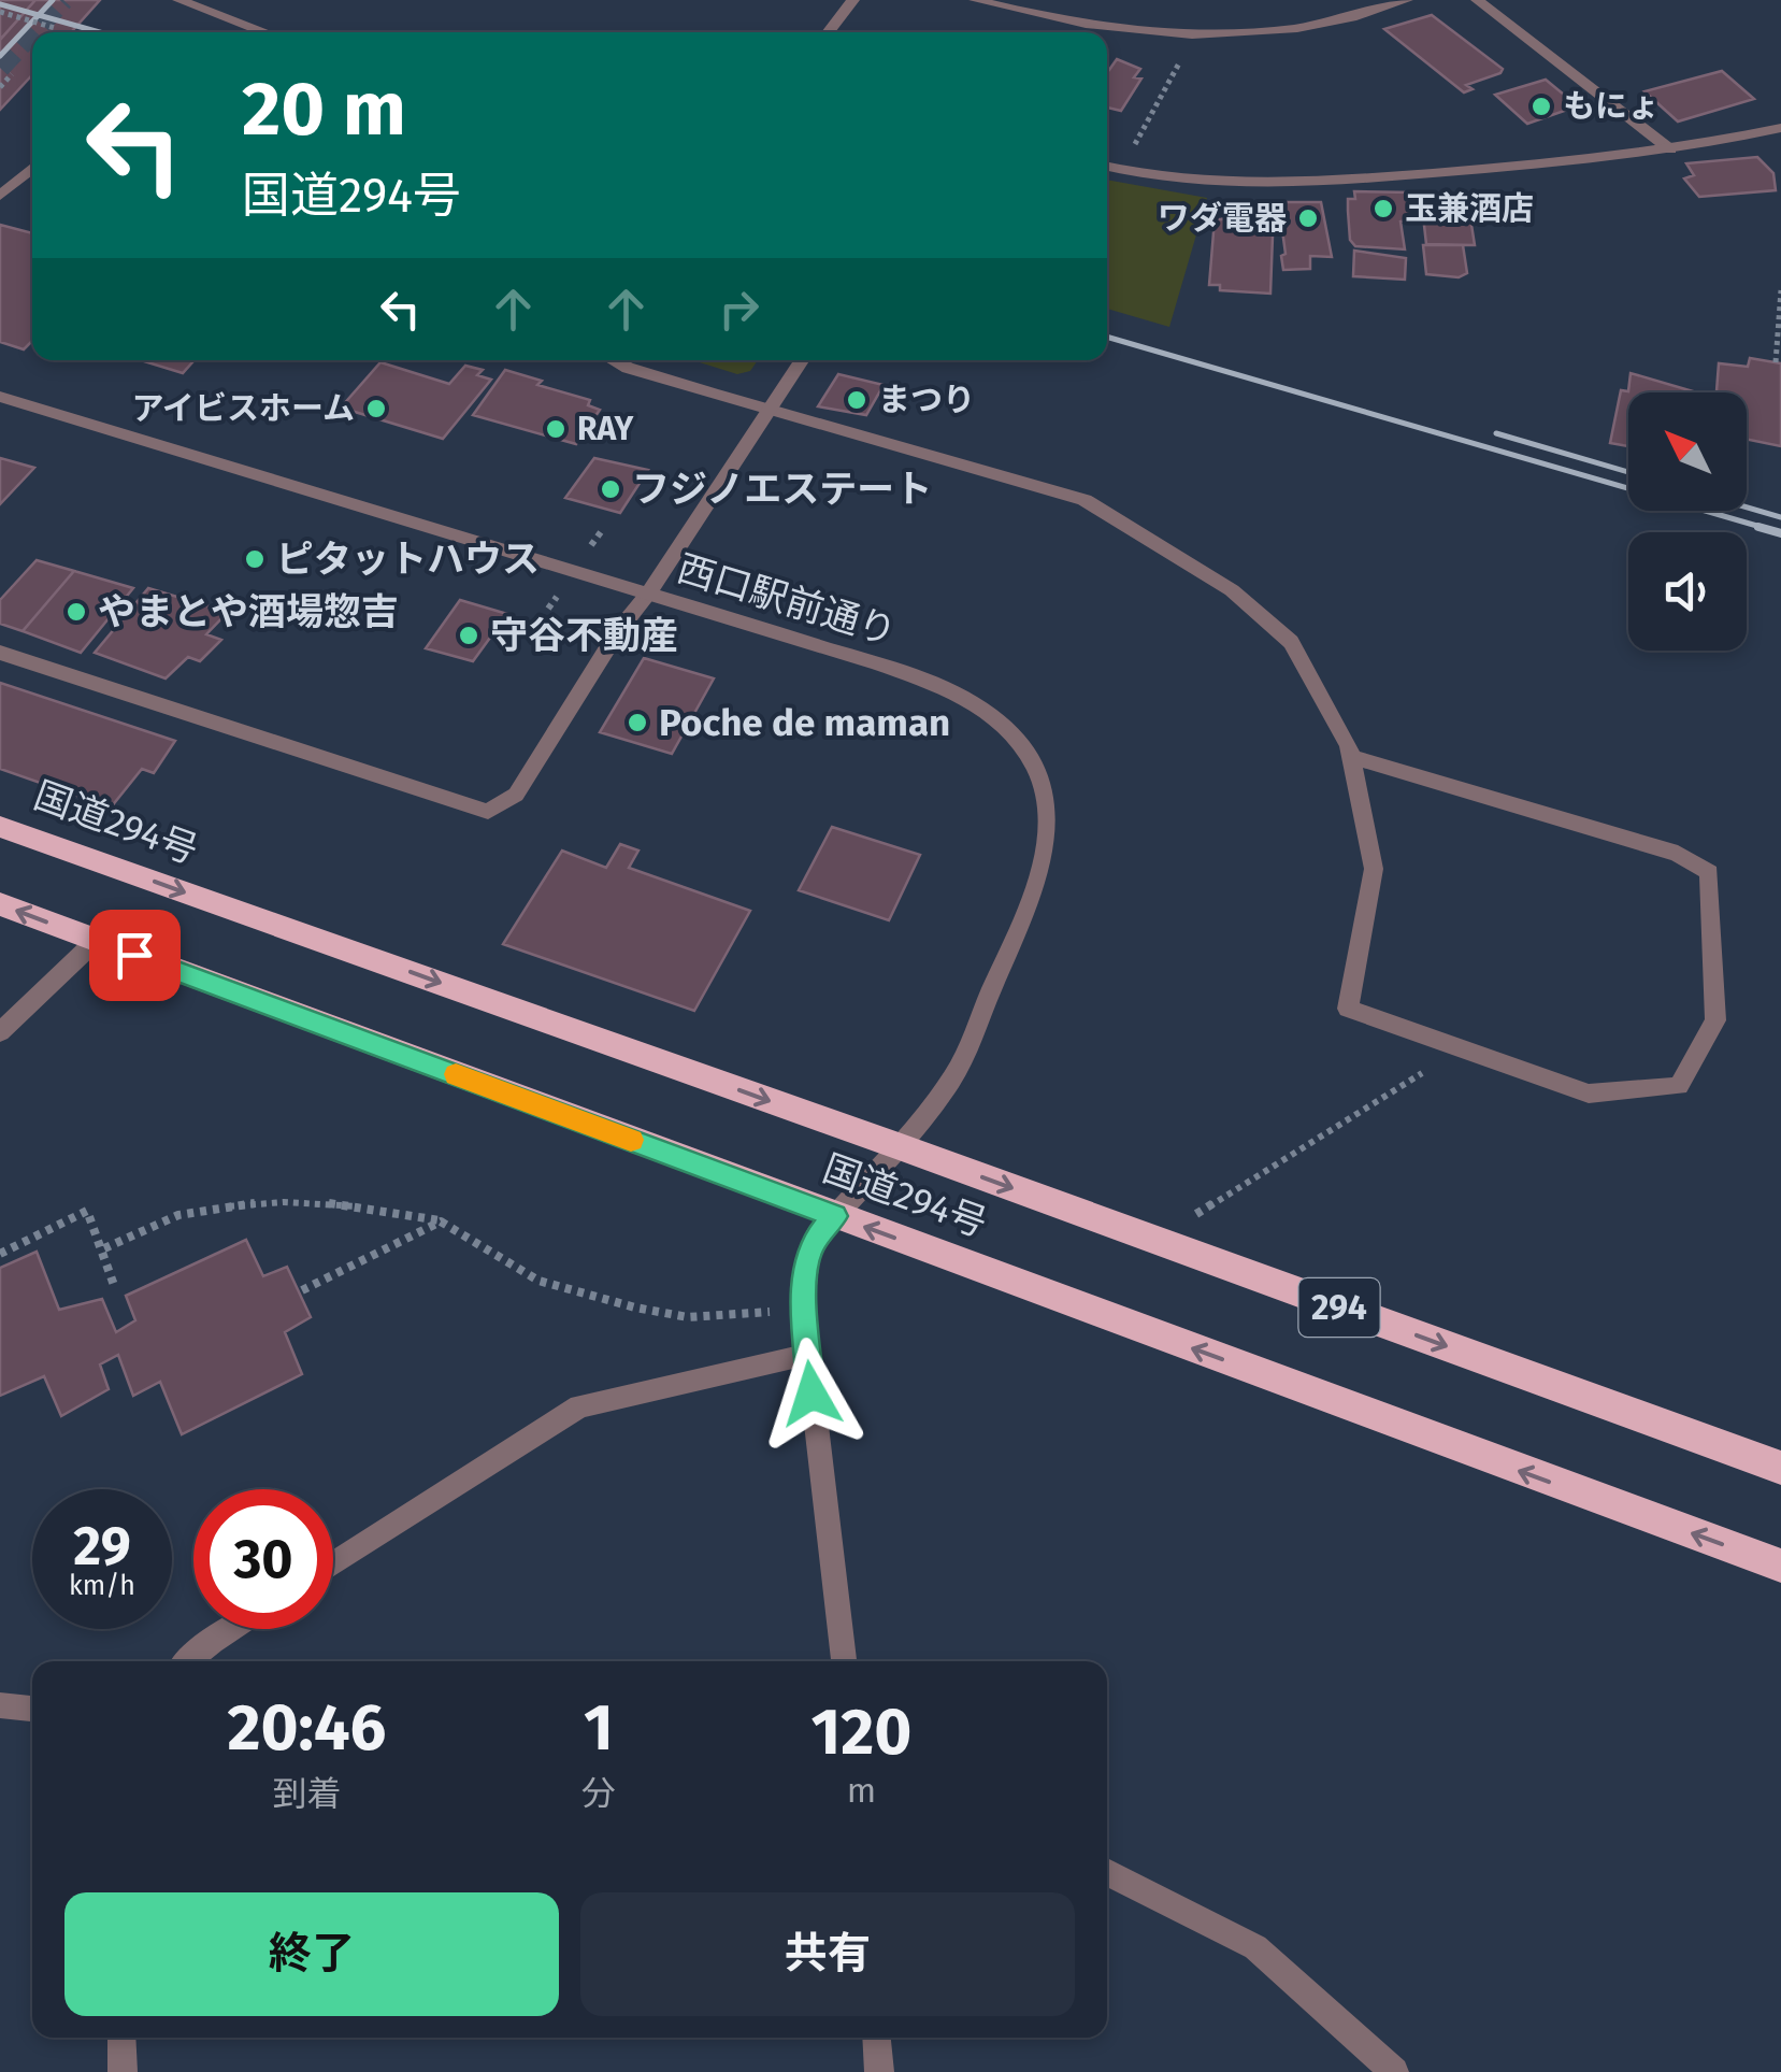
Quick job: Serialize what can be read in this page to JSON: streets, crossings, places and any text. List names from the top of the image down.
{
  "streets": {
    "highway": ["国道294号", "294"],
    "street": ["西口駅前通り"]
  },
  "crossings": [
    ["西口駅前通り", "国道294号"]
  ],
  "places": [
    "もにょ",
    "玉兼酒店",
    "ワダ電器",
    "まつり",
    "アイビスホーム",
    "RAY",
    "フジノエステート",
    "ピタットハウス",
    "やまとや酒場惣吉",
    "守谷不動産",
    "Poche de maman"
  ],
  "north": "top left",
  "page": {
    "turn": ["20 m", "国道294号"],
    "speed": "29 km/h",
    "limit": "30",
    "eta": [
      "20:46",
      "到着",
      "1",
      "分",
      "120",
      "m"
    ],
    "buttons": ["終了", "共有"]
  }
}
